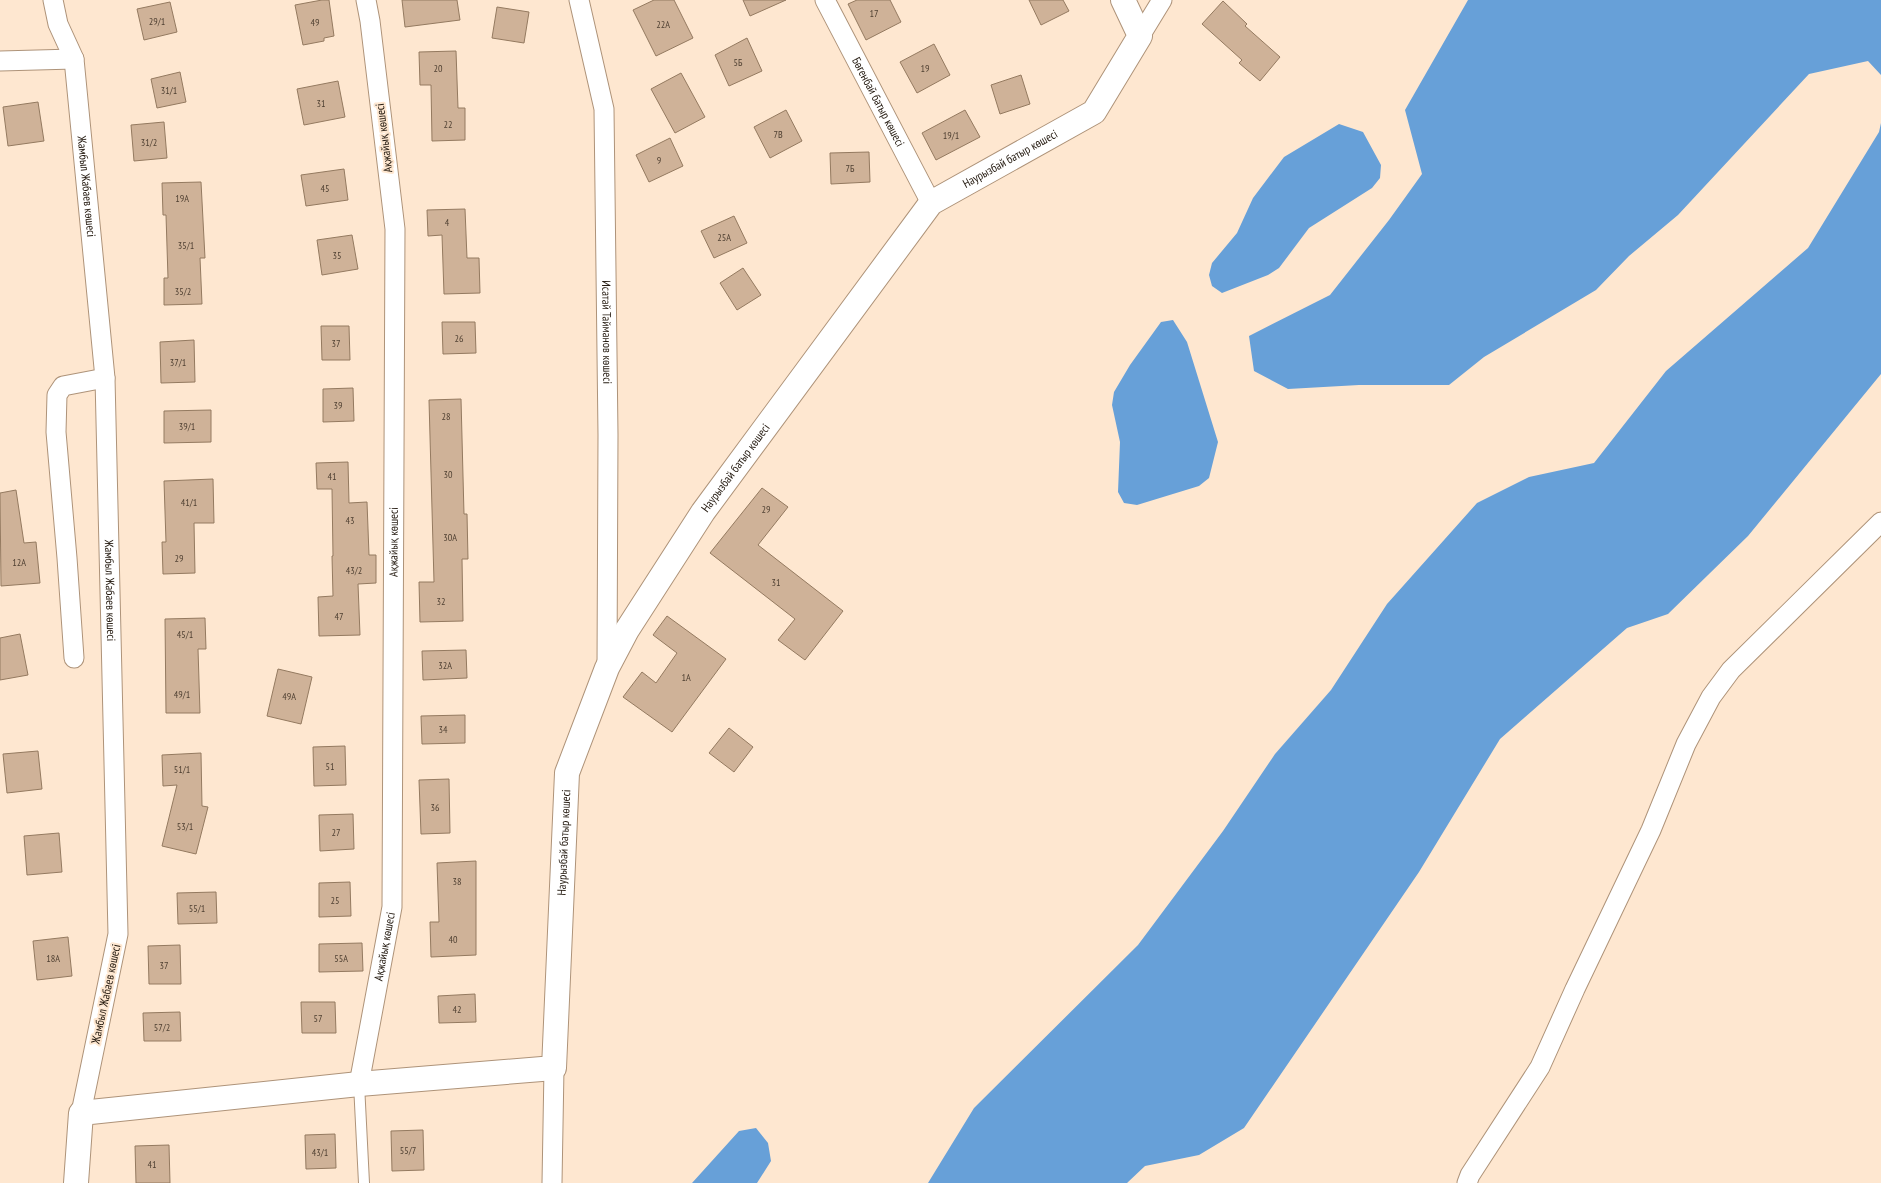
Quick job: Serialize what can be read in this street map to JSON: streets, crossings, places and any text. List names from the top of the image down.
{
  "streets": {
    "street": [
      "Бөгенбай батыр көшесі",
      "Ақжайық көшесі",
      "Наурызбай батыр көшесі",
      "Жамбыл Жабаев көшесі",
      "Исатай Тайманов көшесі"
    ]
  },
  "crossings": [
    ["Бөгенбай батыр көшесі", "Наурызбай батыр көшесі"],
    ["Наурызбай батыр көшесі", "Исатай Тайманов көшесі"]
  ],
  "house_numbers": [
    "17",
    "29/1",
    "49",
    "22А",
    "5Б",
    "20",
    "19",
    "31/1",
    "31",
    "22",
    "7В",
    "19/1",
    "31/2",
    "9",
    "7Б",
    "45",
    "19А",
    "4",
    "25А",
    "35/1",
    "35",
    "35/2",
    "26",
    "37",
    "37/1",
    "39",
    "28",
    "39/1",
    "30",
    "41",
    "41/1",
    "29",
    "43",
    "30А",
    "29",
    "12А",
    "43/2",
    "31",
    "32",
    "47",
    "45/1",
    "32А",
    "1А",
    "49/1",
    "49А",
    "34",
    "51",
    "51/1",
    "36",
    "53/1",
    "27",
    "38",
    "25",
    "55/1",
    "40",
    "18А",
    "55А",
    "37",
    "42",
    "57",
    "57/2",
    "55/7",
    "43/1",
    "41"
  ]
}
